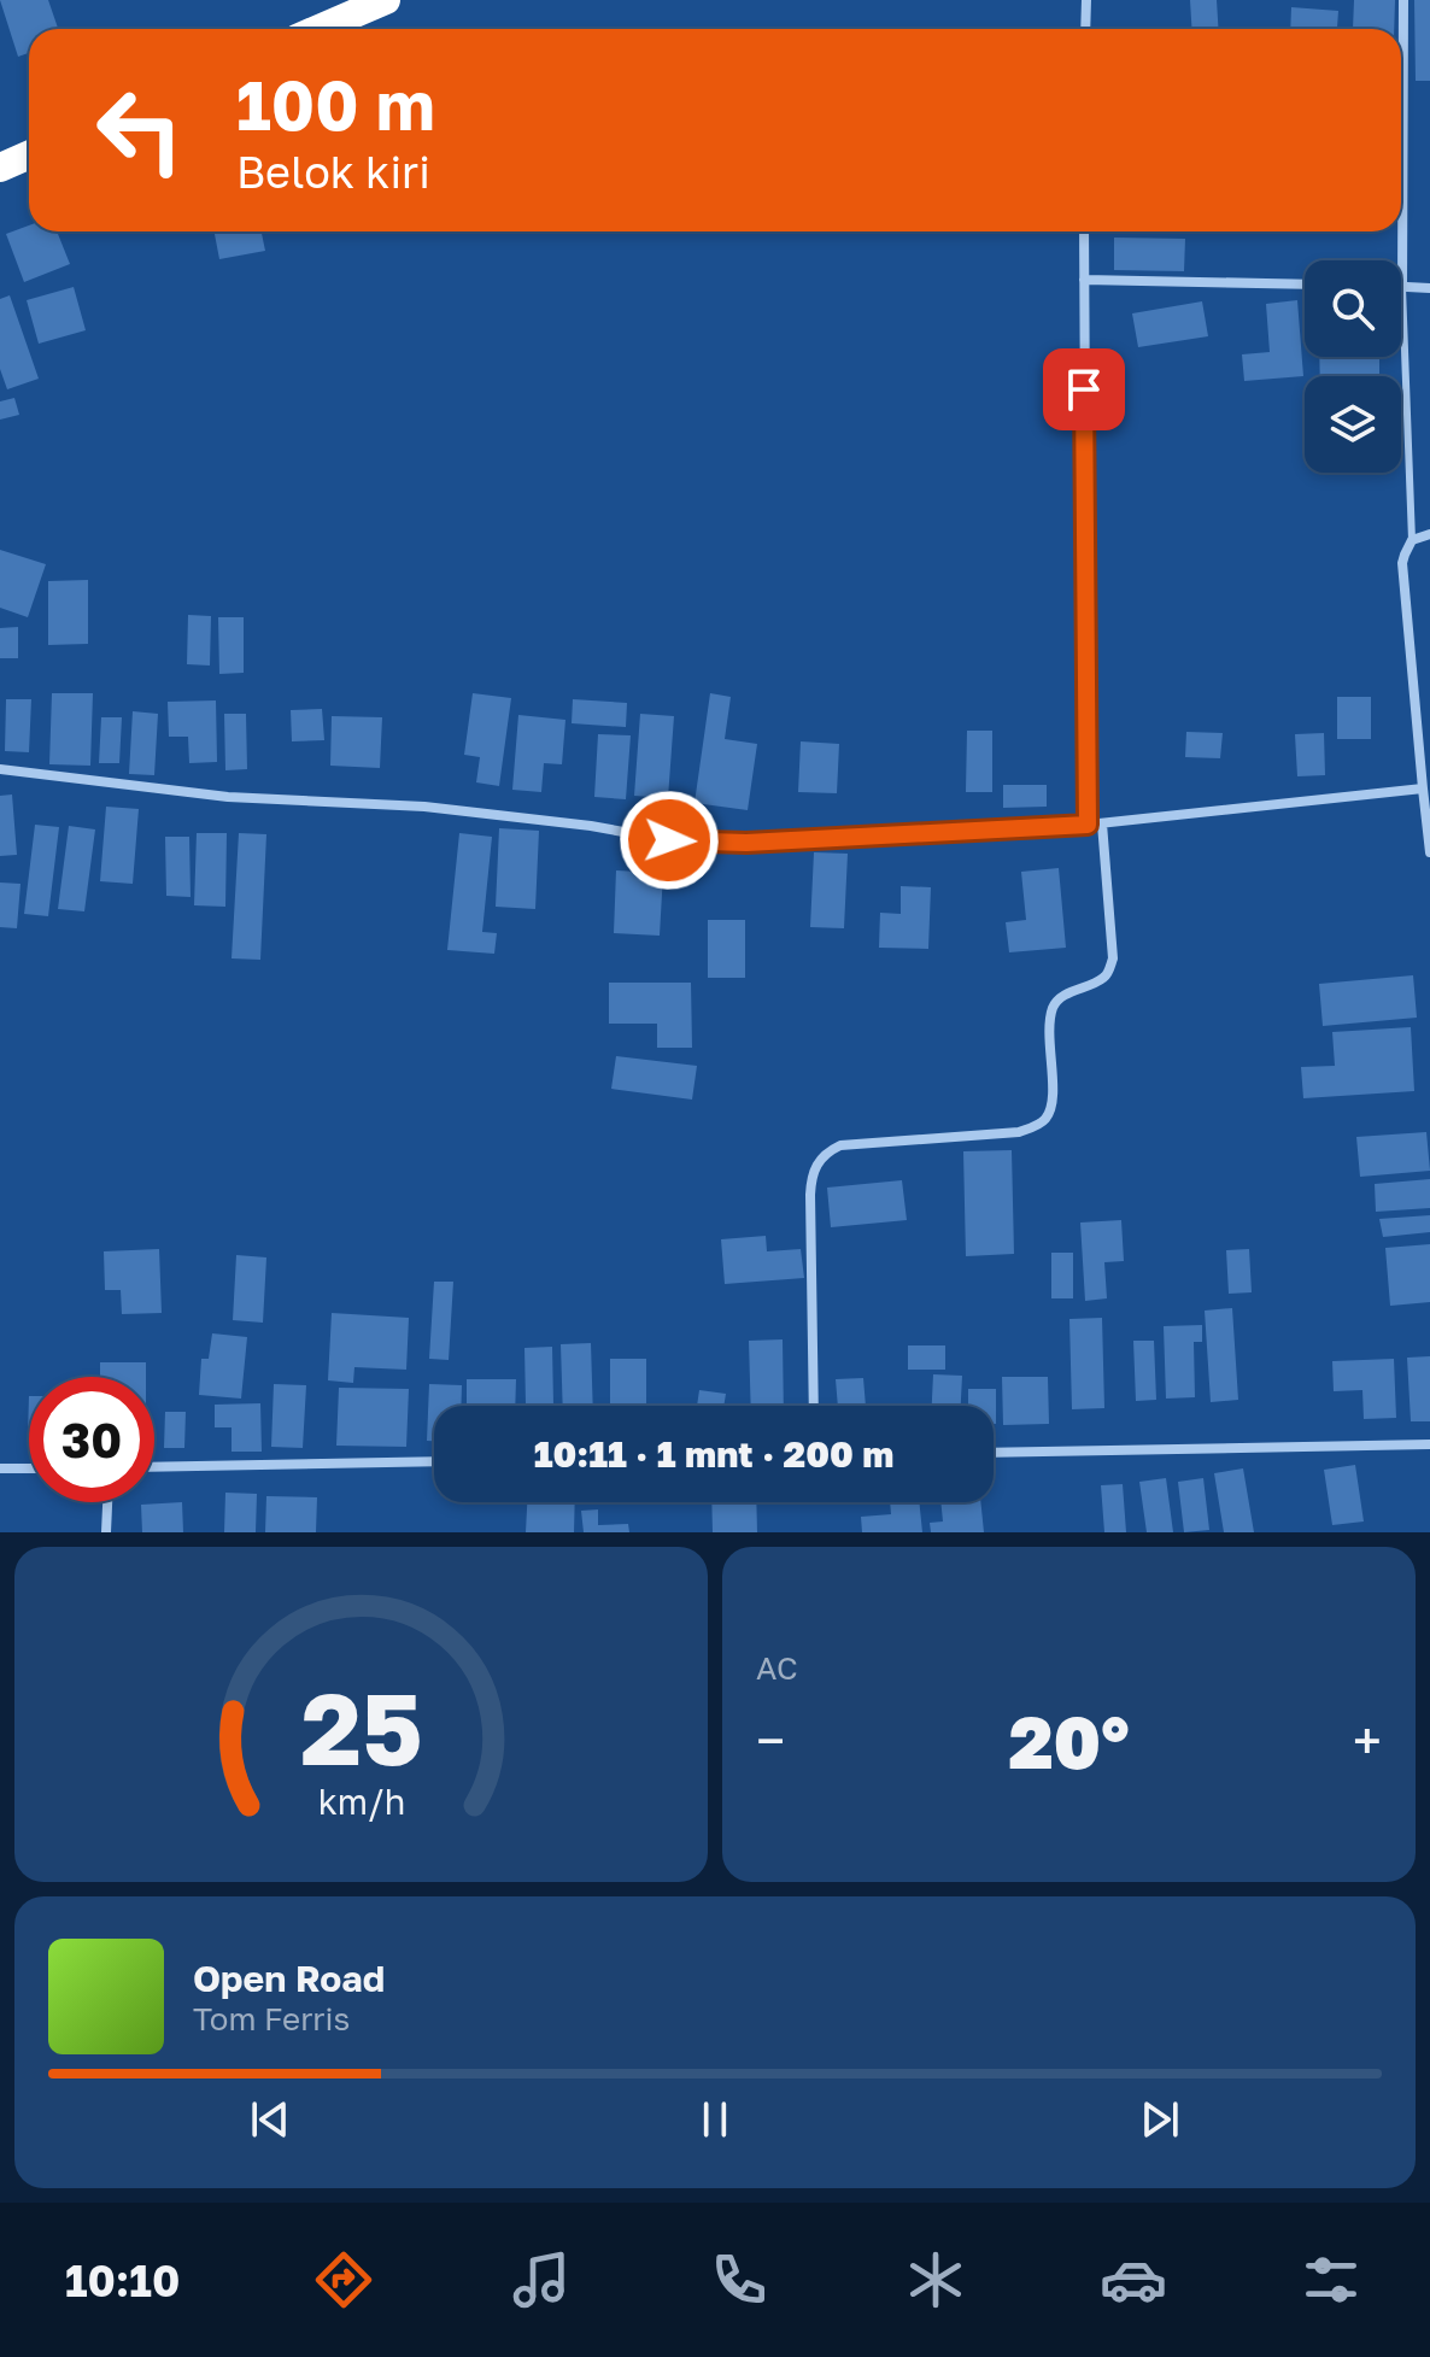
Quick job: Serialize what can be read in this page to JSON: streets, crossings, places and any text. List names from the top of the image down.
{
  "page": {
    "turn": ["100 m", "Belok kiri"],
    "limit": "30",
    "trip": "10:11 · 1 mnt · 200 m",
    "tile": "AC",
    "heat": ["−", "20°", "+"],
    "song": ["Open Road", "Tom Ferris"],
    "tabs": "10:10",
    "gauge": ["25", "km/h"]
  }
}
